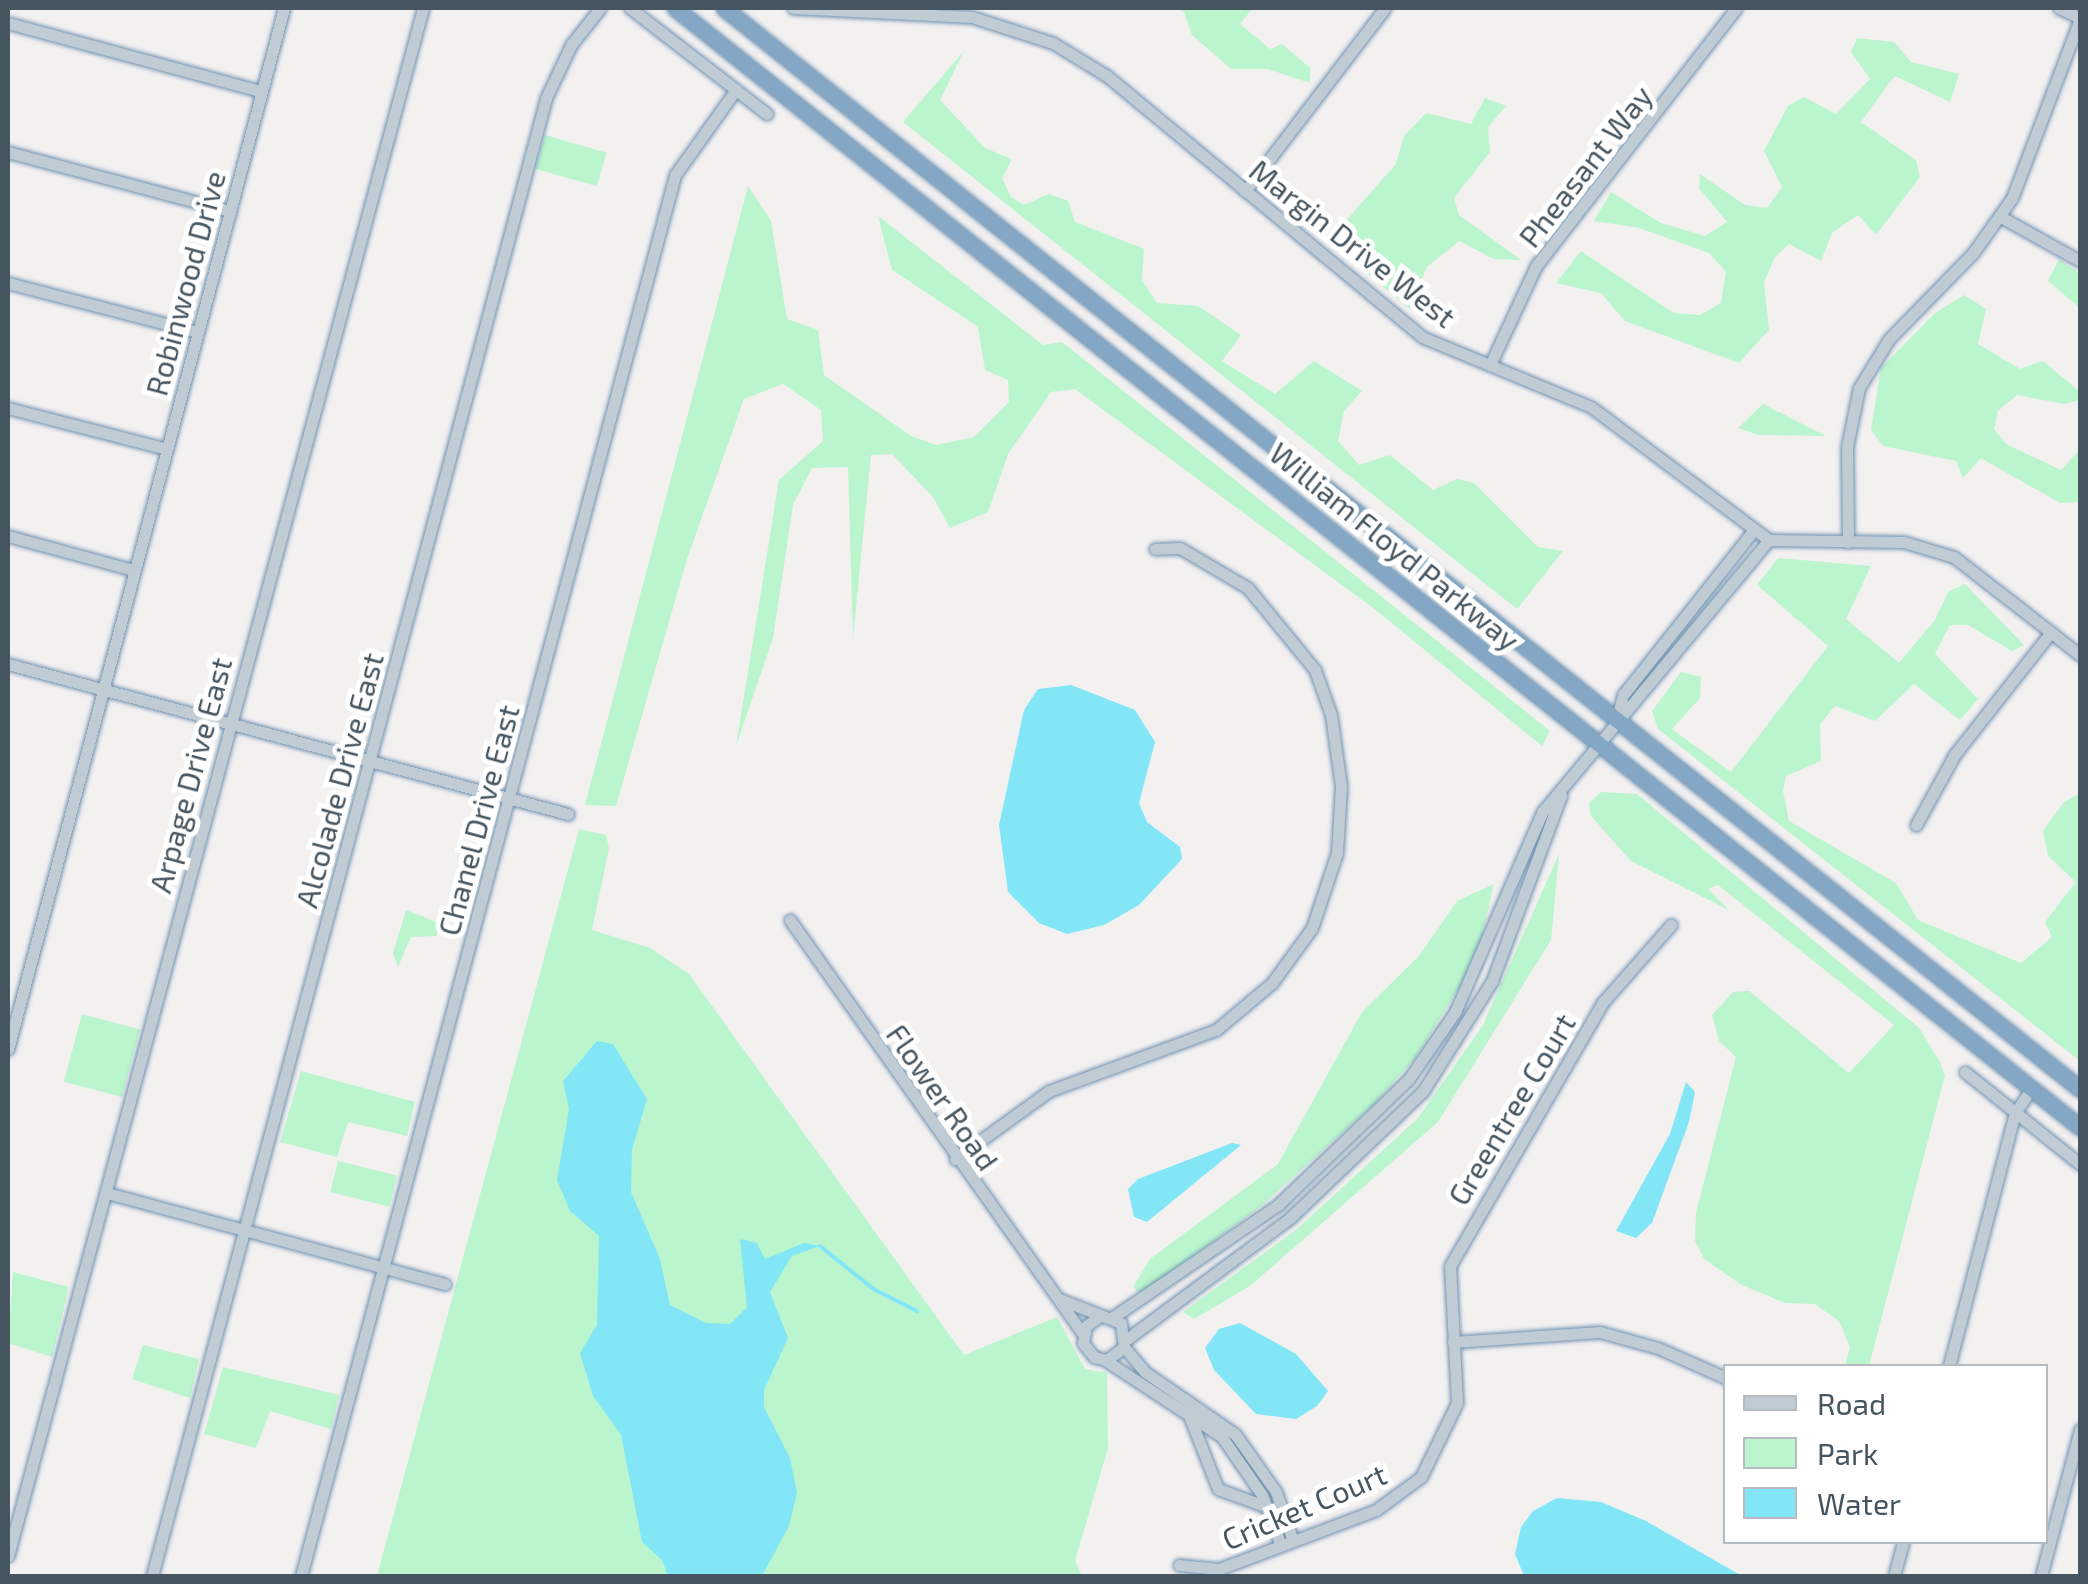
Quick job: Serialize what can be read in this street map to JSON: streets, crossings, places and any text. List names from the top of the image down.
{
  "streets": {
    "highway": ["William Floyd Parkway"],
    "street": [
      "Pheasant Way",
      "Margin Drive West",
      "Robinwood Drive",
      "Arpage Drive East",
      "Alcolade Drive East",
      "Chanel Drive East",
      "Flower Road",
      "Greentree Court",
      "Cricket Court"
    ]
  },
  "crossings": [
    ["Pheasant Way", "Margin Drive West"],
    ["Greentree Court", "Cricket Court"]
  ],
  "legend": ["Road", "Park", "Water"]
}
